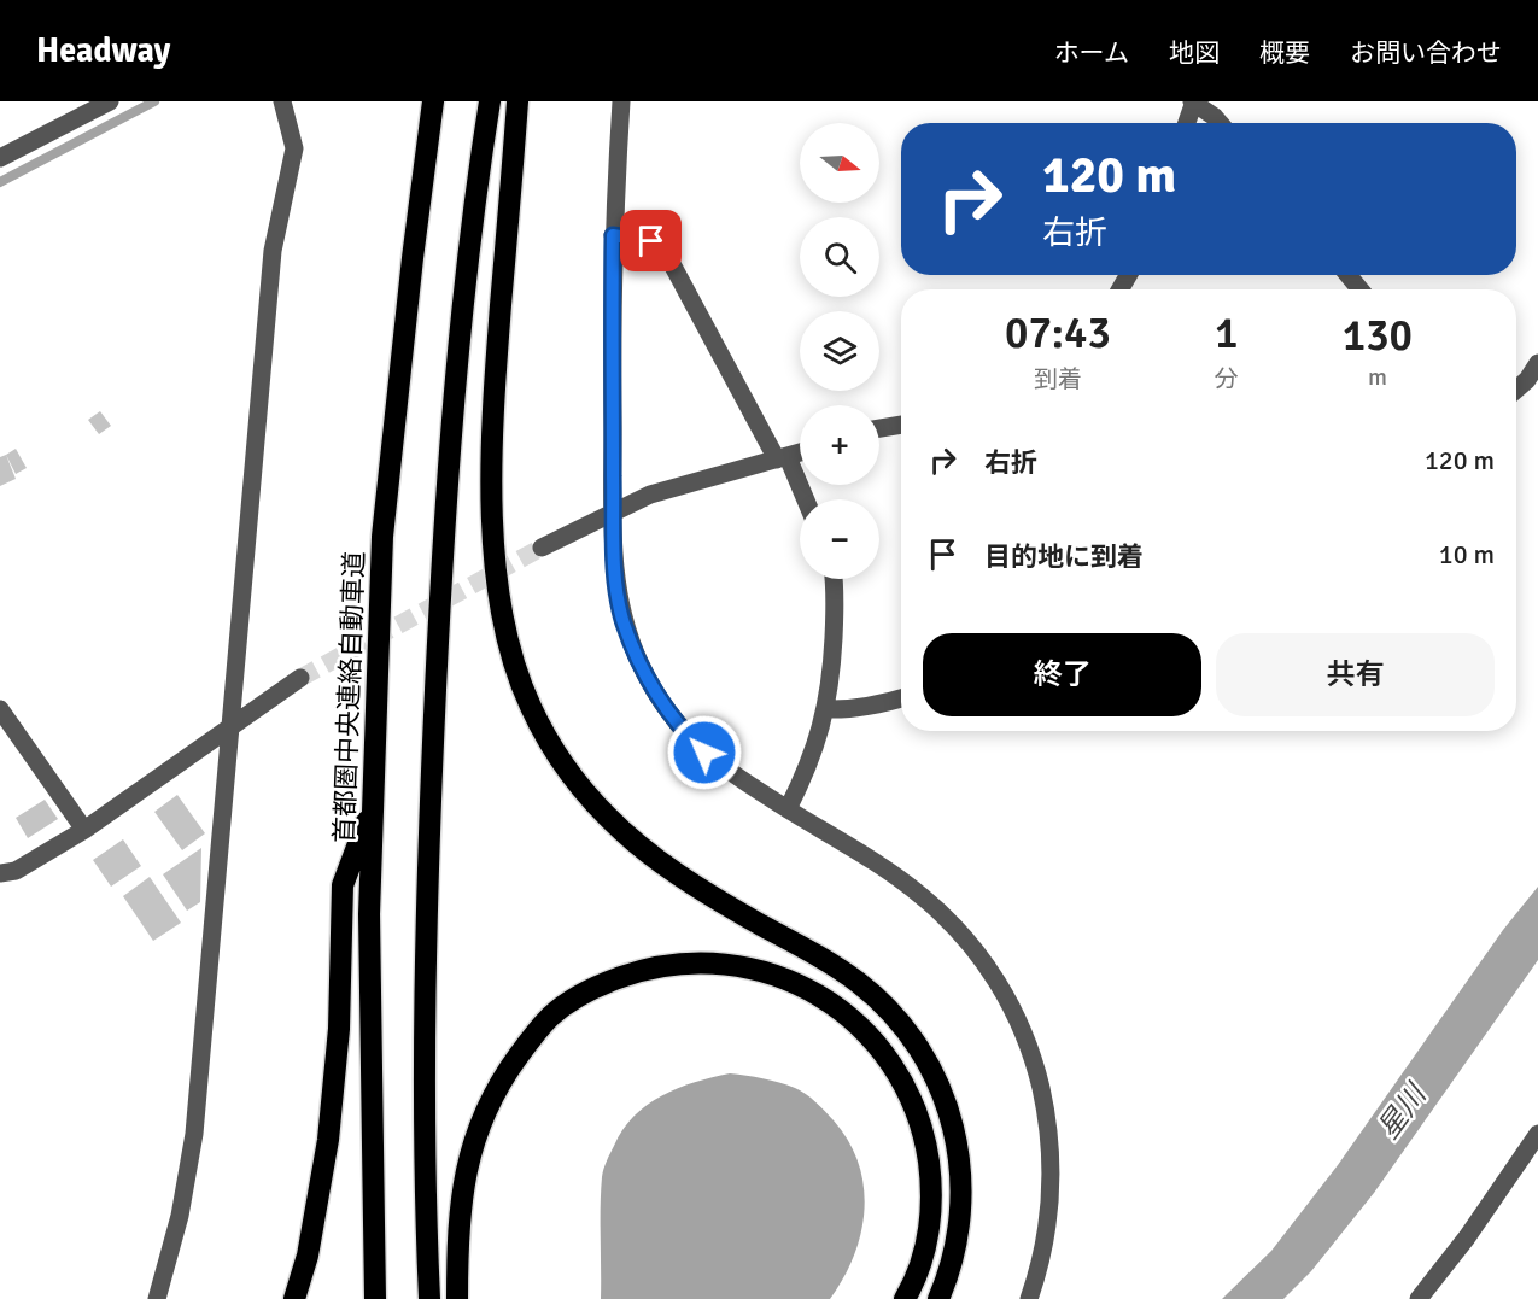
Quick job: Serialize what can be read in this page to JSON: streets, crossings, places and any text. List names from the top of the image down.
{
  "streets": {
    "highway": ["首都圏中央連絡自動車道"]
  },
  "water": ["星川"],
  "north": "right",
  "page": {
    "header": "Headway",
    "nav": [
      "ホーム",
      "地図",
      "概要",
      "お問い合わせ"
    ],
    "map_buttons": ["+", "−"],
    "turn": ["120 m", "右折"],
    "eta": [
      "07:43",
      "到着",
      "1",
      "分",
      "130",
      "m"
    ],
    "list": [
      {
        "name": "右折",
        "value": "120 m"
      },
      {
        "name": "目的地に到着",
        "value": "10 m"
      }
    ],
    "buttons": ["終了", "共有"]
  }
}
